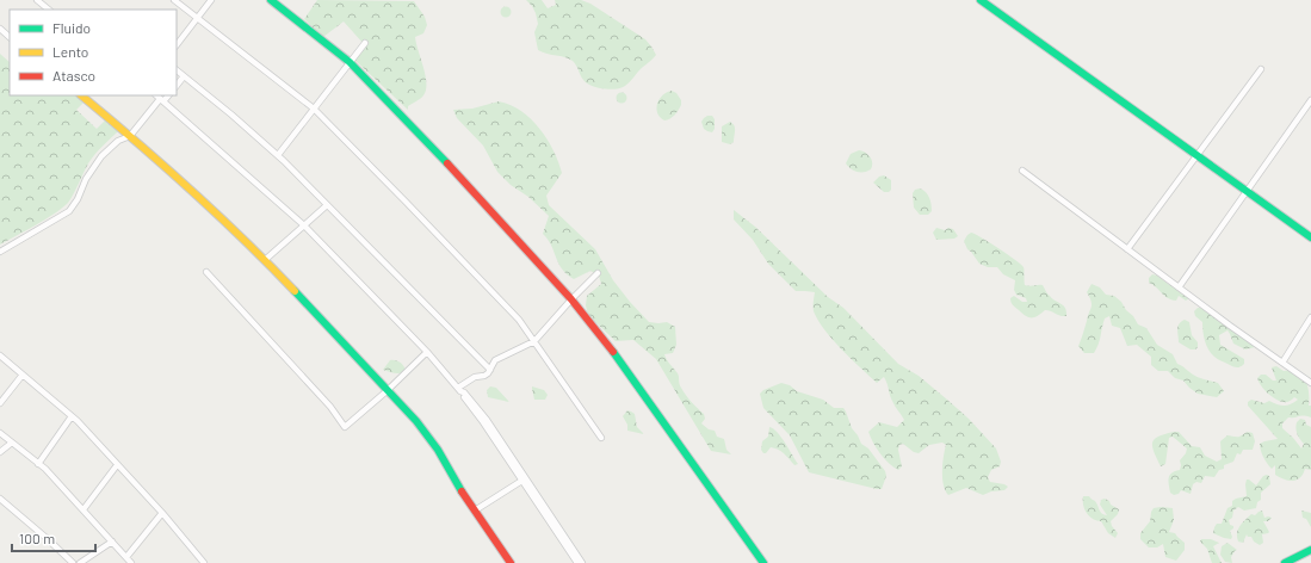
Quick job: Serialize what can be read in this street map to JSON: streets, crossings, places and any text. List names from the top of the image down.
{
  "legend": ["Fluido", "Lento", "Atasco"],
  "scale_bar": "100 m"
}
